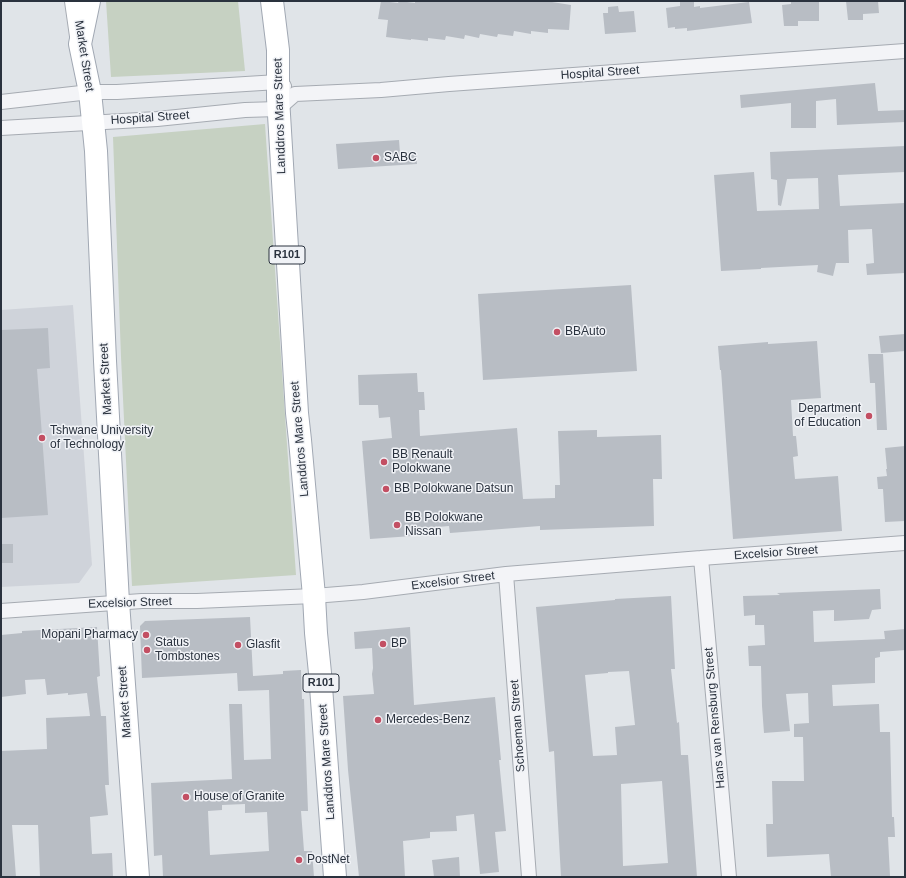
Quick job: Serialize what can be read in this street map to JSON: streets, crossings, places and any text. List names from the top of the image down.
{
  "streets": {
    "main road": ["Market Street", "Landdros Mare Street", "R101"],
    "street": [
      "Hospital Street",
      "Excelsior Street",
      "Hans van Rensburg Street",
      "Schoeman Street"
    ]
  },
  "crossings": [
    ["Market Street", "Hospital Street"],
    ["Market Street", "Excelsior Street"],
    ["Hospital Street", "Landdros Mare Street"],
    ["Landdros Mare Street", "Excelsior Street"],
    ["Excelsior Street", "Hans van Rensburg Street"],
    ["Excelsior Street", "Schoeman Street"]
  ],
  "places": [
    "SABC",
    "BBAuto",
    "Department of Education",
    "Tshwane University of Technology",
    "BB Renault Polokwane",
    "BB Polokwane Datsun",
    "BB Polokwane Nissan",
    "Mopani Pharmacy",
    "BP",
    "Glasfit",
    "Status Tombstones",
    "Mercedes-Benz",
    "House of Granite",
    "PostNet"
  ]
}
